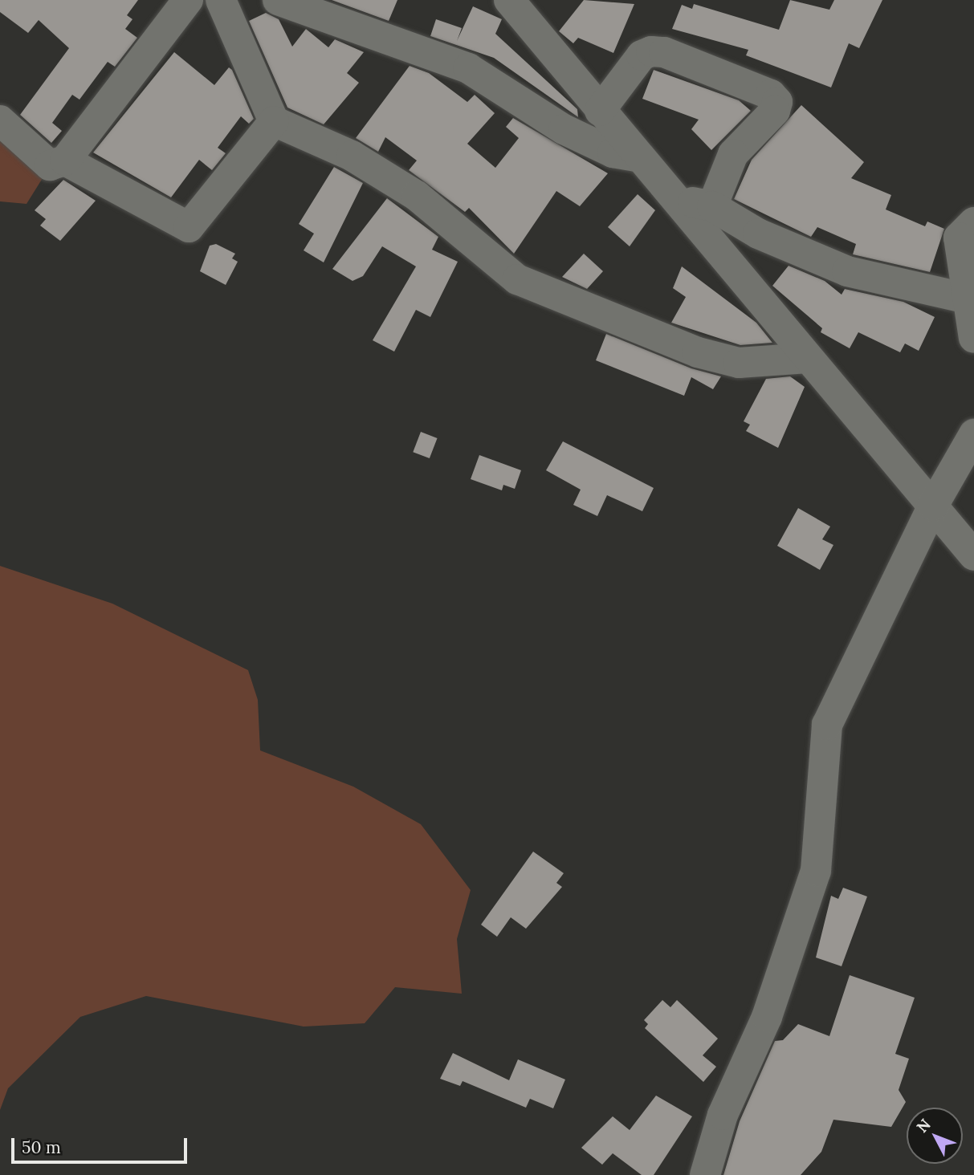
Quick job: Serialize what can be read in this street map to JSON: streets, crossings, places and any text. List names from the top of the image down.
{
  "scale_bar": "50 m",
  "north": "top left"
}
